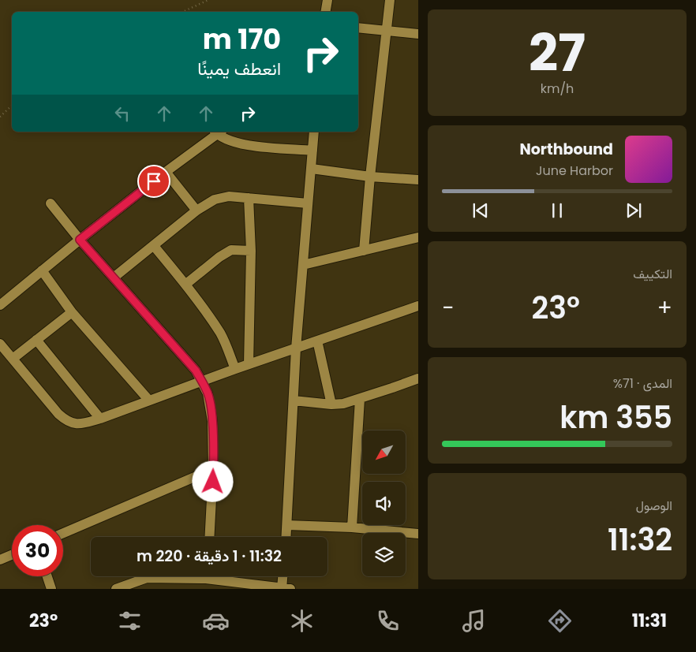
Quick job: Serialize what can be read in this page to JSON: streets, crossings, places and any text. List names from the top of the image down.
{
  "north": "bottom left",
  "page": {
    "tile": [
      ["27", "km/h"],
      "التكييف",
      ["المدى · 71%", "355 km"],
      ["الوصول", "11:32"]
    ],
    "turn": ["170 m", "انعطف يمينًا"],
    "song": ["Northbound", "June Harbor"],
    "heat": ["−", "23°", "+"],
    "limit": "30",
    "trip": "11:32 · 1 دقيقة · 220 m",
    "tabs": ["11:31", "23°"]
  }
}
